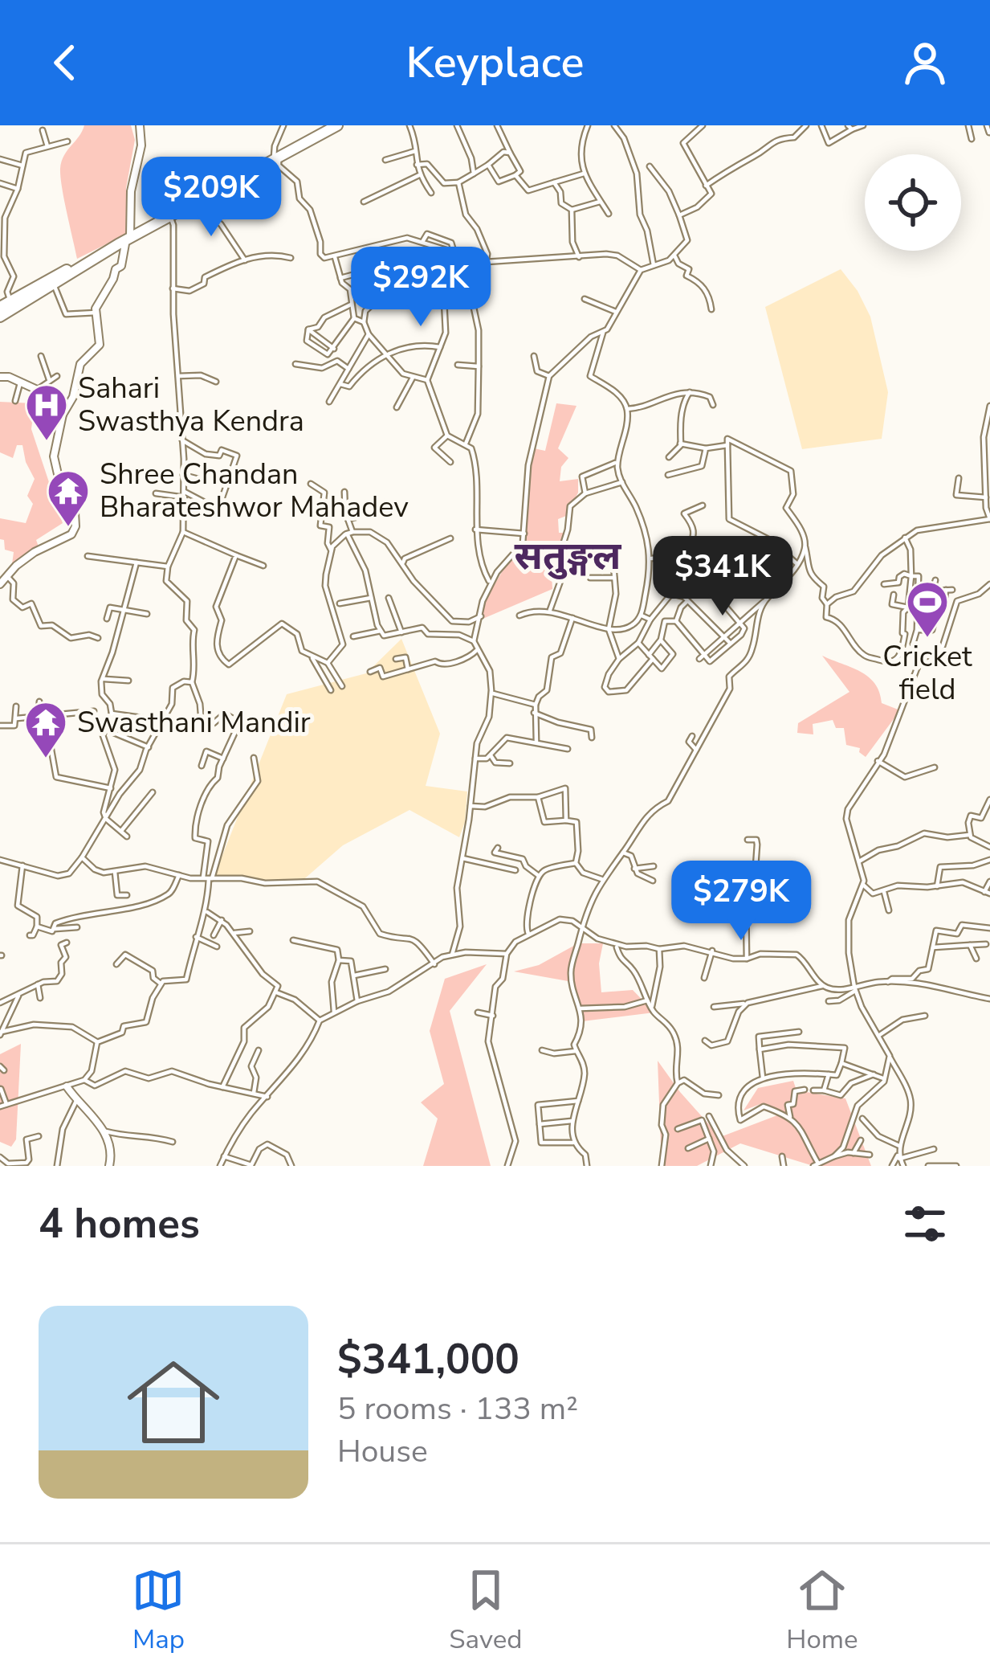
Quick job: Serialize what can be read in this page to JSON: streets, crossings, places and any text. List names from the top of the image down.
{
  "districts": ["सतुङ्गल"],
  "places": {
    "hospital": ["Sahari Swasthya Kendra"],
    "temple": ["Shree Chandan Bharateshwor Mahadev", "Swasthani Mandir"],
    "sports": ["Cricket field"]
  },
  "page": {
    "header": "Keyplace",
    "price": [
      "$209K",
      "$292K",
      "$341K",
      "$279K"
    ],
    "heading": "4 homes",
    "list": [
      {
        "name": "$341,000",
        "note": "5 rooms · 133 m² · House"
      }
    ],
    "tabs": ["Map", "Saved", "Home"]
  }
}
